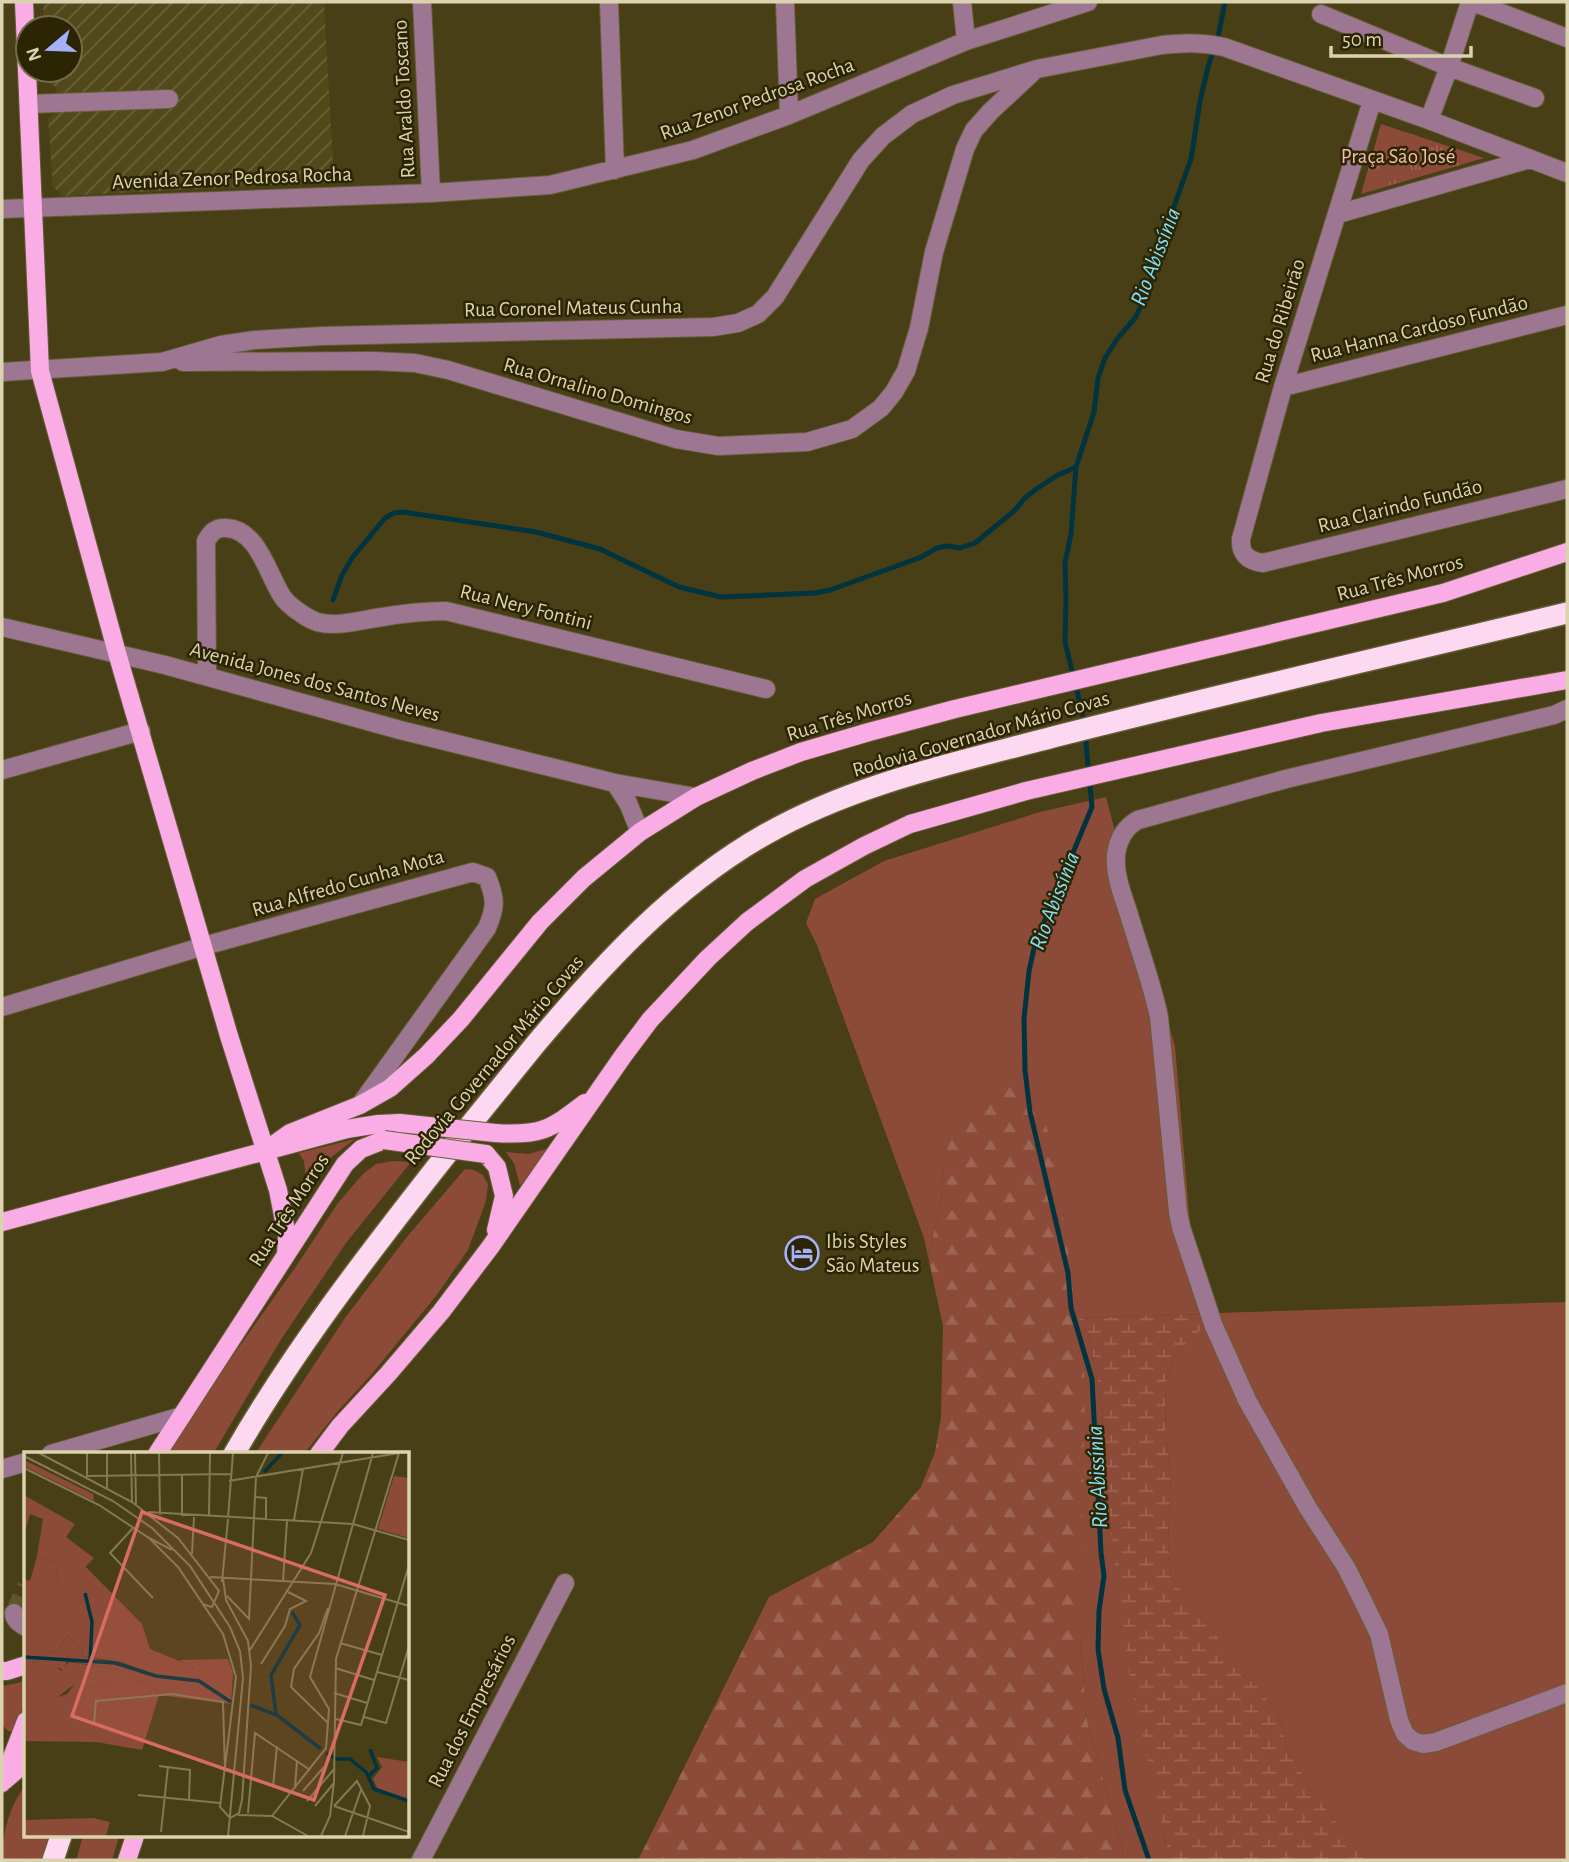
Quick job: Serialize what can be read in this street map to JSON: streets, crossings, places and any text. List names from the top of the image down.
{
  "streets": {
    "highway": ["Rodovia Governador Mário Covas"],
    "main road": ["Rua Três Morros"],
    "street": [
      "Rua Araldo Toscano",
      "Rua Zenor Pedrosa Rocha",
      "Avenida Zenor Pedrosa Rocha",
      "Rua Coronel Mateus Cunha",
      "Rua do Ribeirão",
      "Rua Hanna Cardoso Fundão",
      "Rua Ornalino Domingos",
      "Rua Clarindo Fundão",
      "Rua Nery Fontini",
      "Avenida Jones dos Santos Neves",
      "Rua Alfredo Cunha Mota",
      "Rua dos Empresários"
    ]
  },
  "crossings": [
    ["Rua Araldo Toscano", "Rua Zenor Pedrosa Rocha"],
    ["Rua Araldo Toscano", "Avenida Zenor Pedrosa Rocha"],
    ["Rua Zenor Pedrosa Rocha", "Avenida Zenor Pedrosa Rocha"],
    ["Rua Coronel Mateus Cunha", "Rua Ornalino Domingos"],
    ["Rua do Ribeirão", "Rua Hanna Cardoso Fundão"],
    ["Rua do Ribeirão", "Rua Clarindo Fundão"],
    ["Rua Três Morros", "Avenida Jones dos Santos Neves"],
    ["Rua Três Morros", "Rua Alfredo Cunha Mota"],
    ["Rua Nery Fontini", "Avenida Jones dos Santos Neves"]
  ],
  "water": ["Rio Abissínia"],
  "parks": ["Praça São José"],
  "places": {
    "hotel": ["Ibis Styles São Mateus"]
  },
  "scale_bar": "50 m",
  "north": "left"
}
